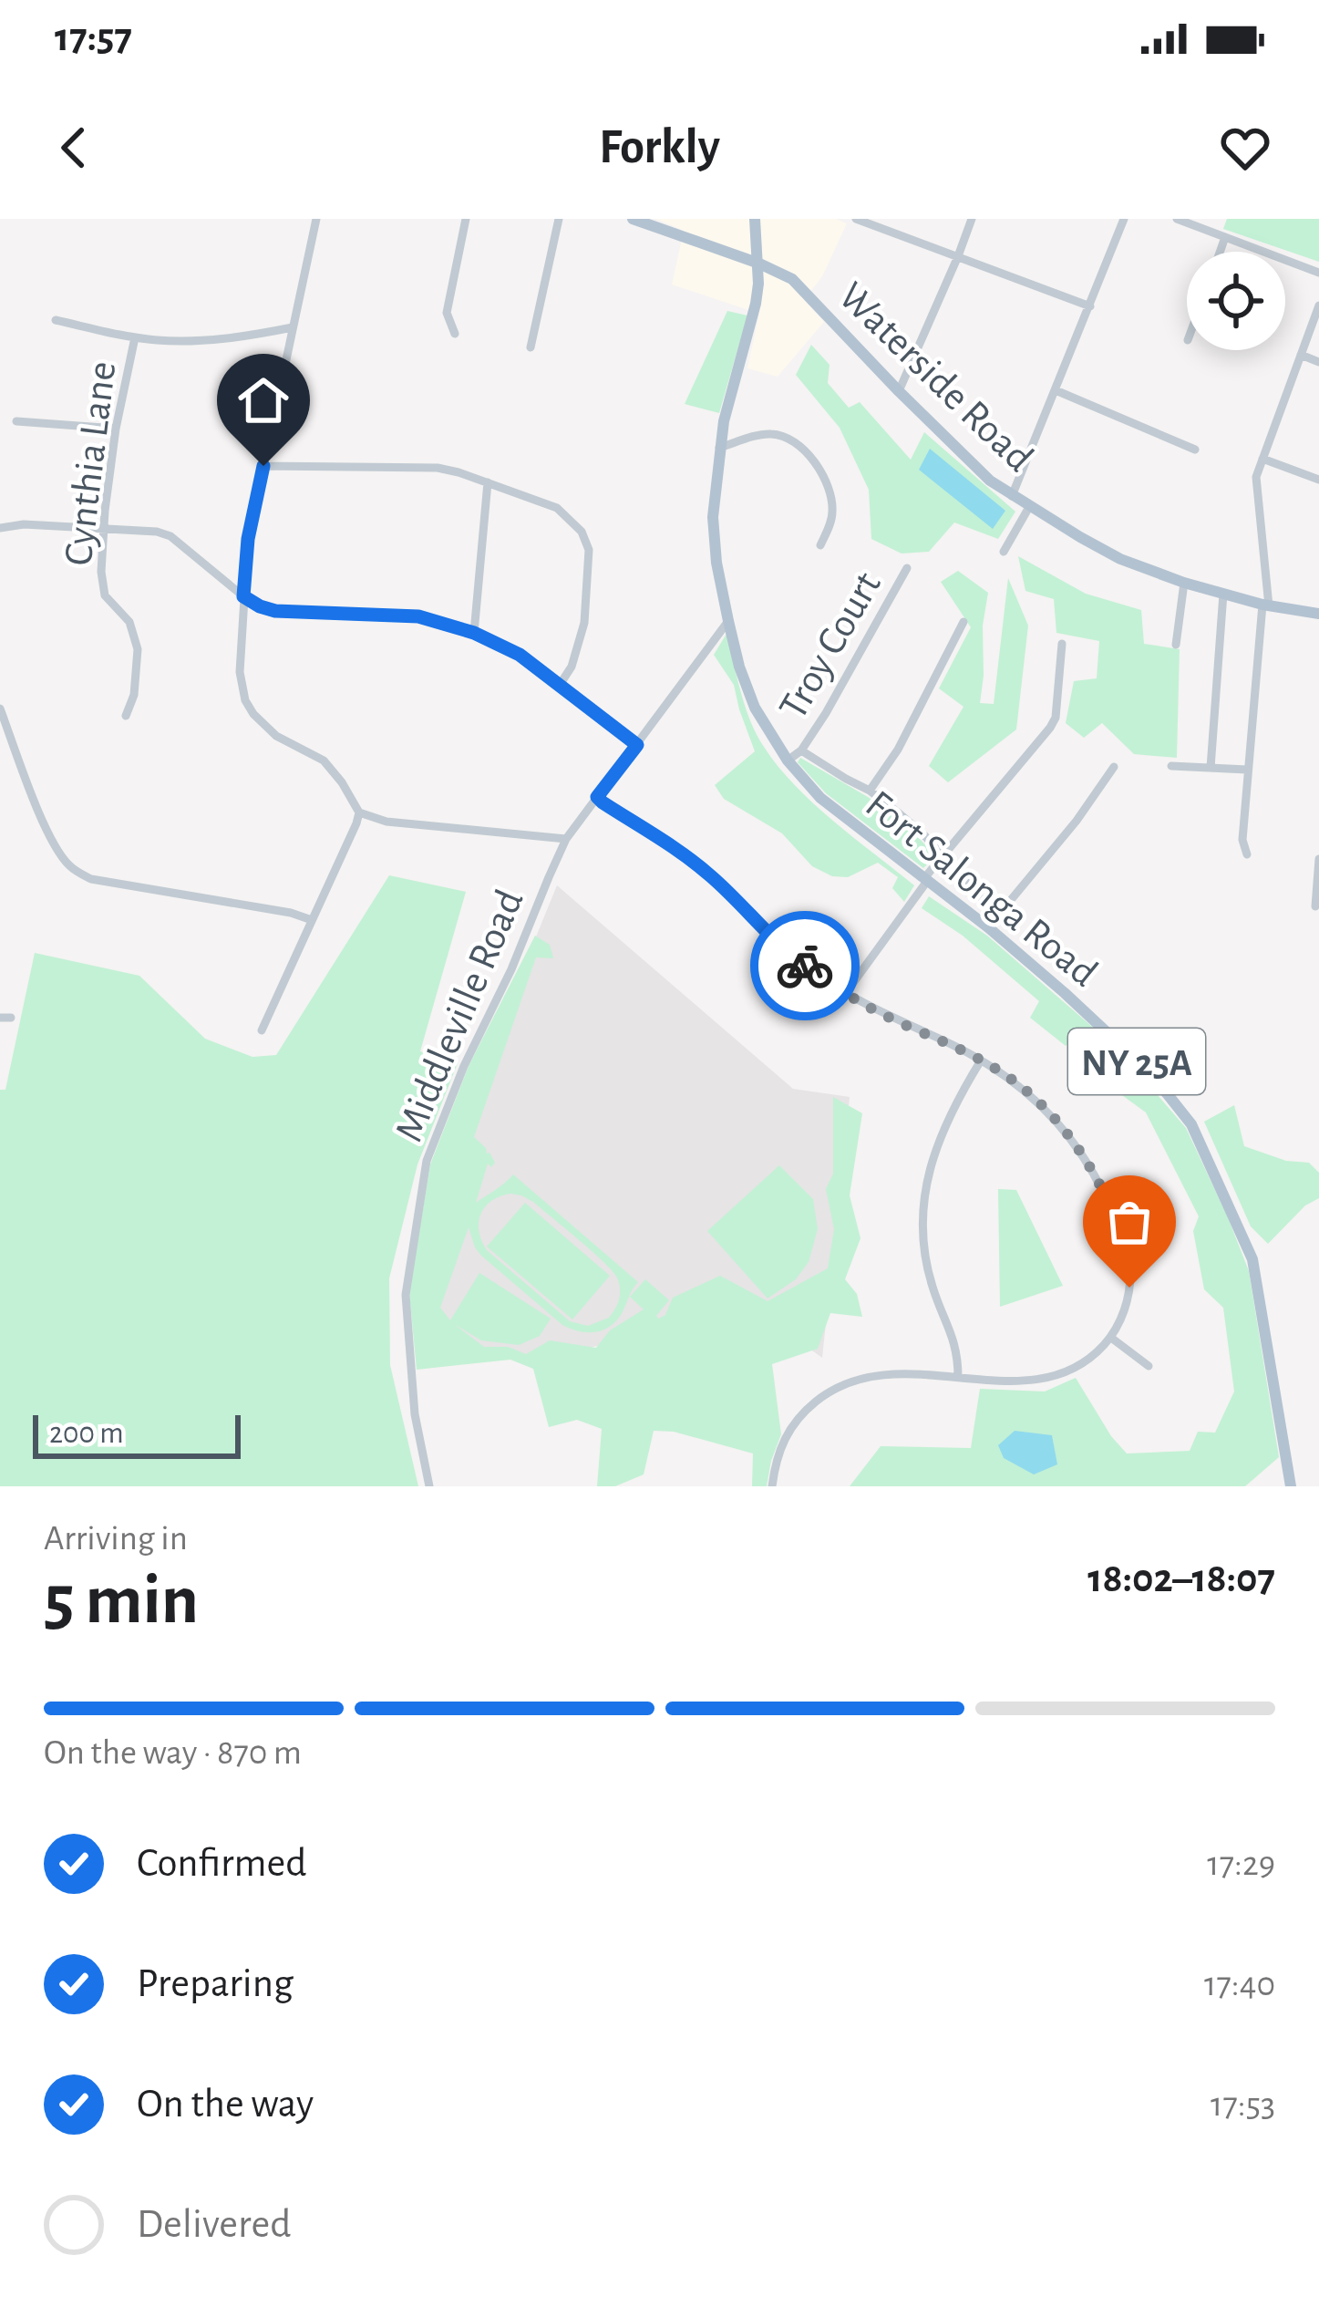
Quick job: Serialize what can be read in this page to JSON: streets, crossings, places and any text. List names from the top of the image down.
{
  "streets": {
    "main road": ["Waterside Road", "Fort Salonga Road", "NY 25A"],
    "street": ["Cynthia Lane", "Troy Court", "Middleville Road"]
  },
  "crossings": [
    ["Waterside Road", "Fort Salonga Road"],
    ["Troy Court", "Fort Salonga Road"],
    ["Fort Salonga Road", "Middleville Road"]
  ],
  "scale_bar": "200 m",
  "page": {
    "status": "17:57",
    "header": "Forkly",
    "scale": "200 m",
    "heading": ["5 min", "Arriving in", "18:02–18:07"],
    "bar": "On the way · 870 m",
    "list": [
      ["Confirmed", "17:29"],
      ["Preparing", "17:40"],
      ["On the way", "17:53"],
      "Delivered"
    ]
  }
}
